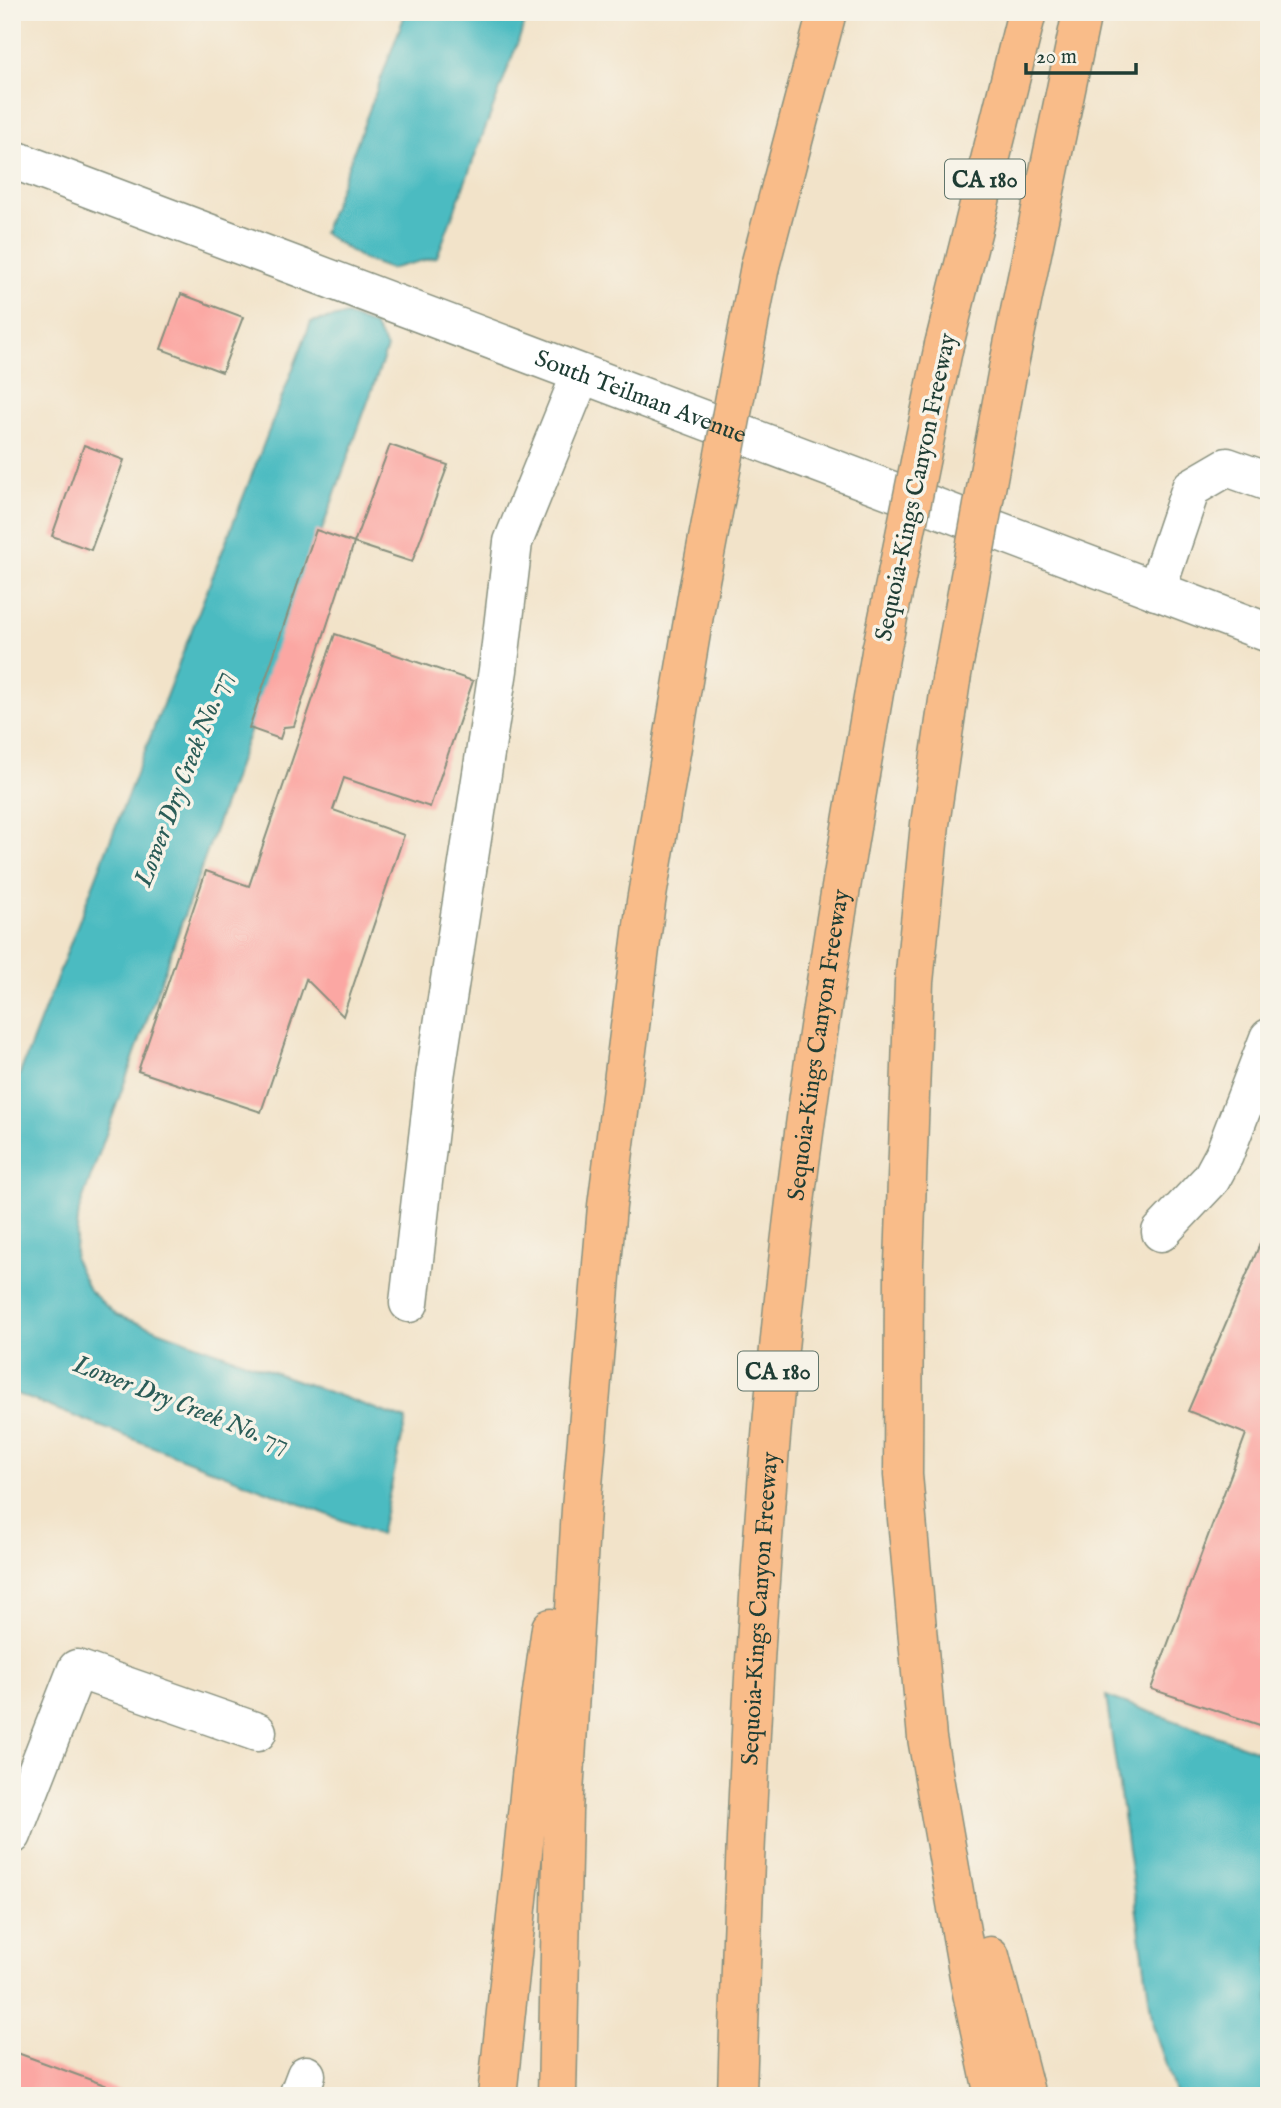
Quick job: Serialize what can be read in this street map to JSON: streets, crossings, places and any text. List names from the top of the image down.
{
  "streets": {
    "highway": ["CA 180", "Sequoia–Kings Canyon Freeway"],
    "street": ["South Teilman Avenue"]
  },
  "water": ["Lower Dry Creek No. 77"],
  "scale_bar": "20 m"
}
